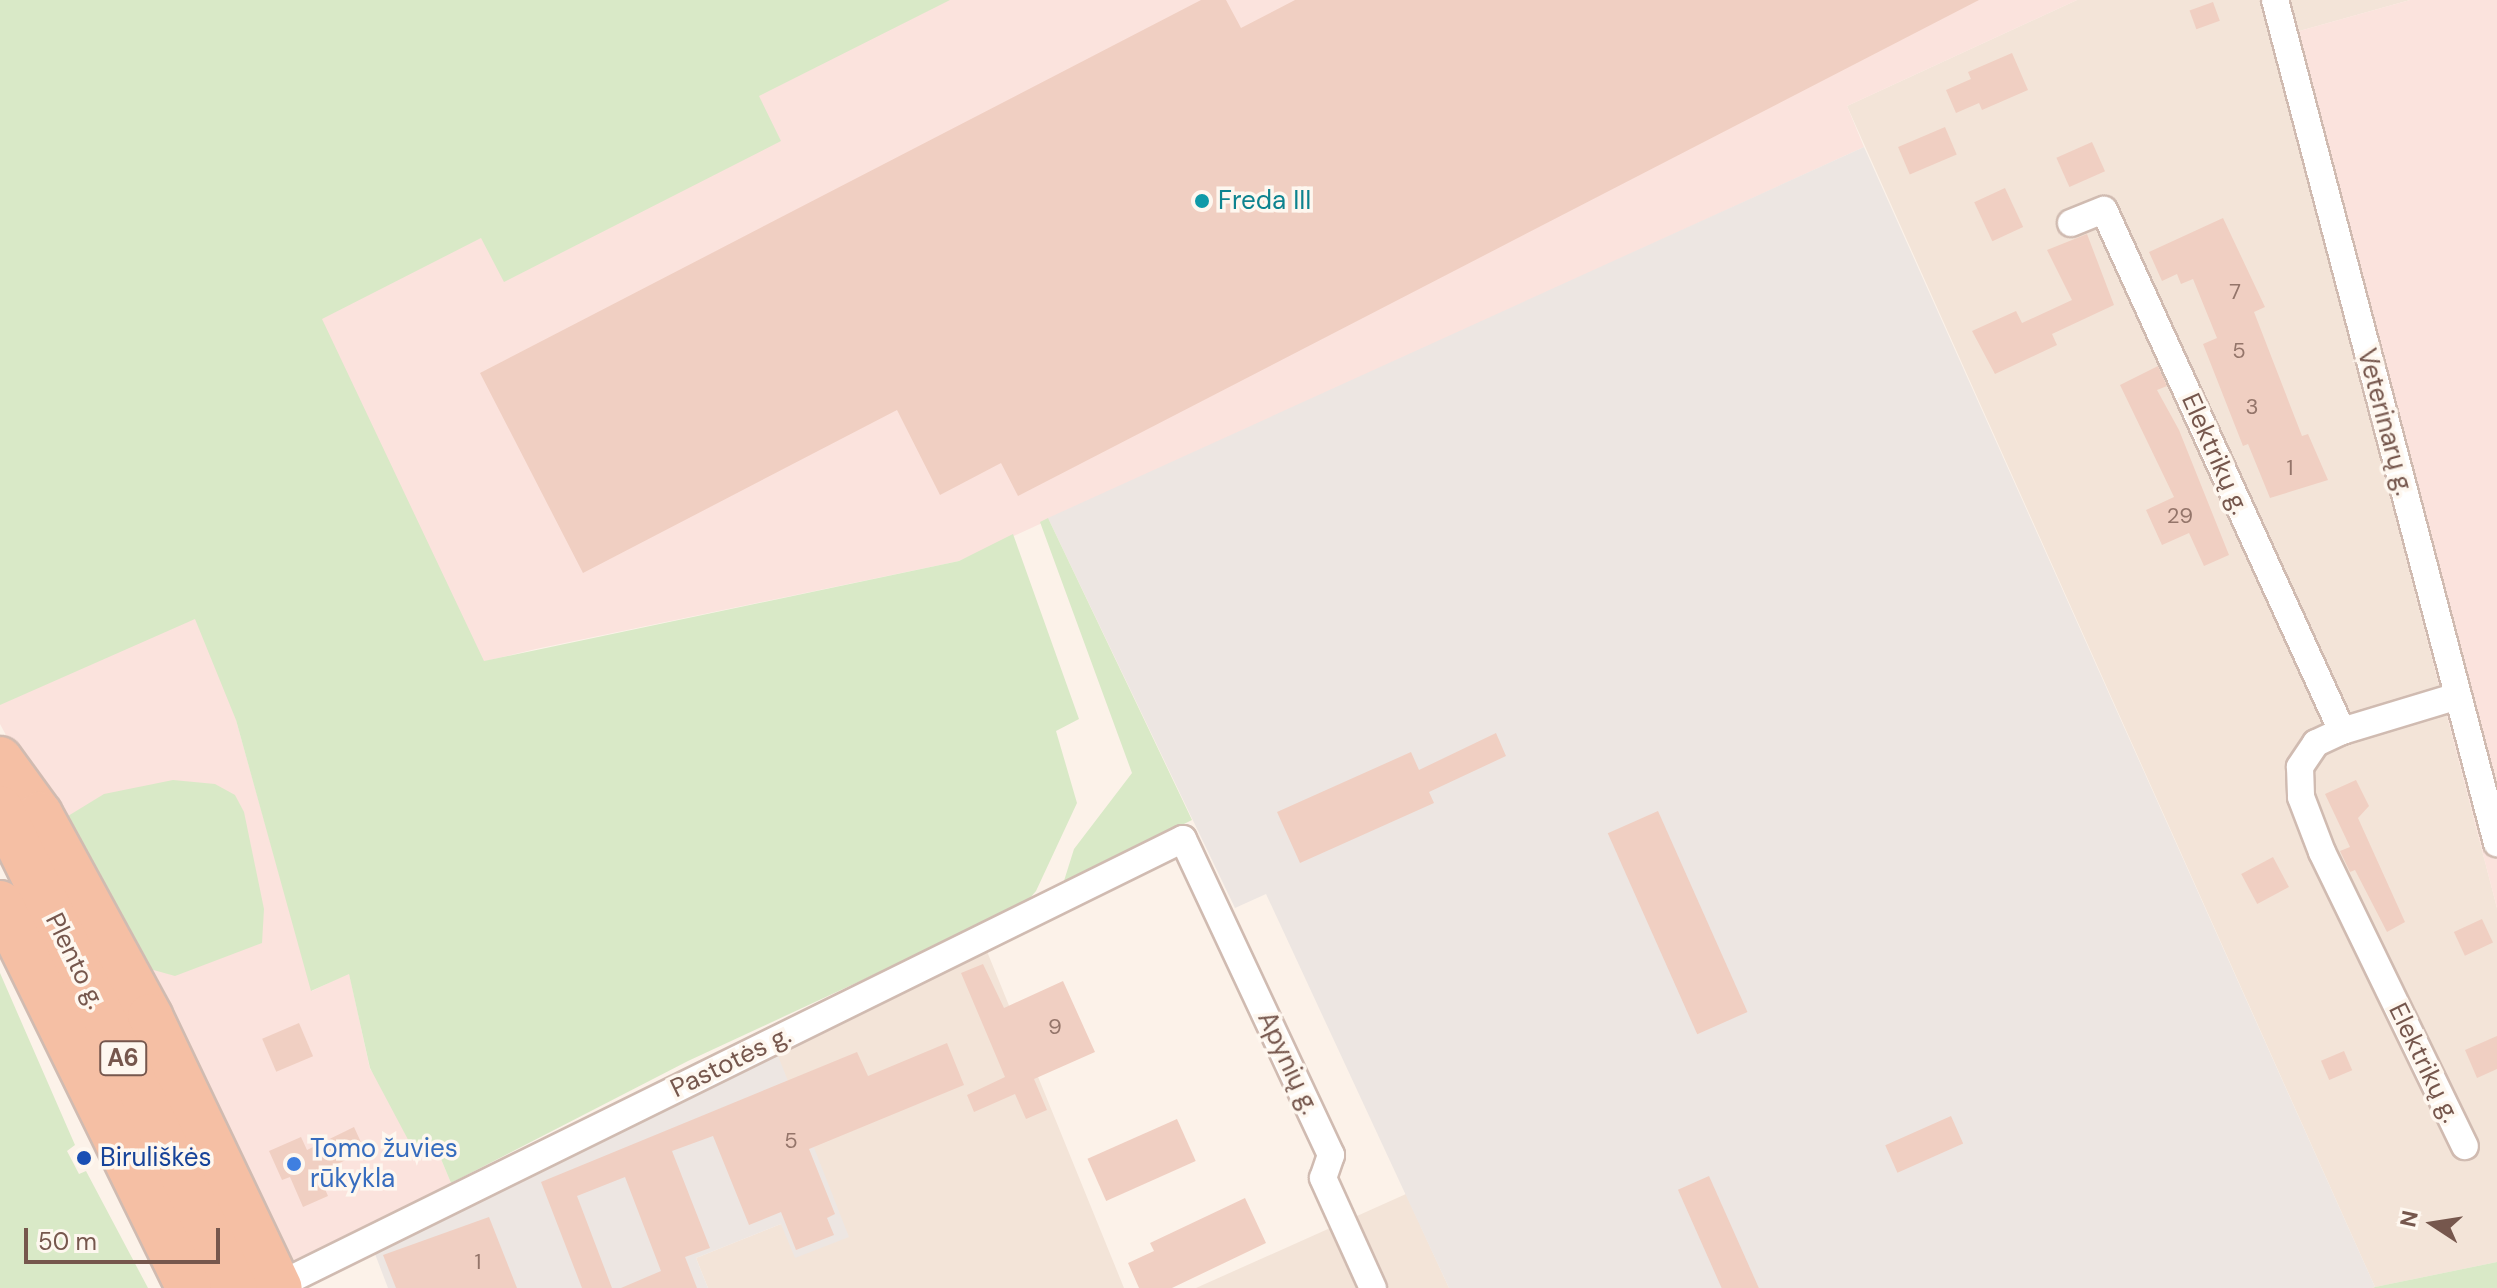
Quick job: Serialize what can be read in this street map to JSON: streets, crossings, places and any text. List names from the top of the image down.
{
  "streets": {
    "highway": ["Plento g.", "A6"],
    "street": [
      "Veterinarų g.",
      "Elektrikų g.",
      "Pastotės g.",
      "Apynių g."
    ]
  },
  "crossings": [
    ["Veterinarų g.", "Elektrikų g."],
    ["Pastotės g.", "Apynių g."]
  ],
  "places": ["Freda III", "Biruliškės", "Tomo žuvies rūkykla"],
  "house_numbers": [
    "7",
    "5",
    "3",
    "1",
    "29",
    "9",
    "5",
    "1"
  ],
  "scale_bar": "50 m",
  "north": "left"
}
